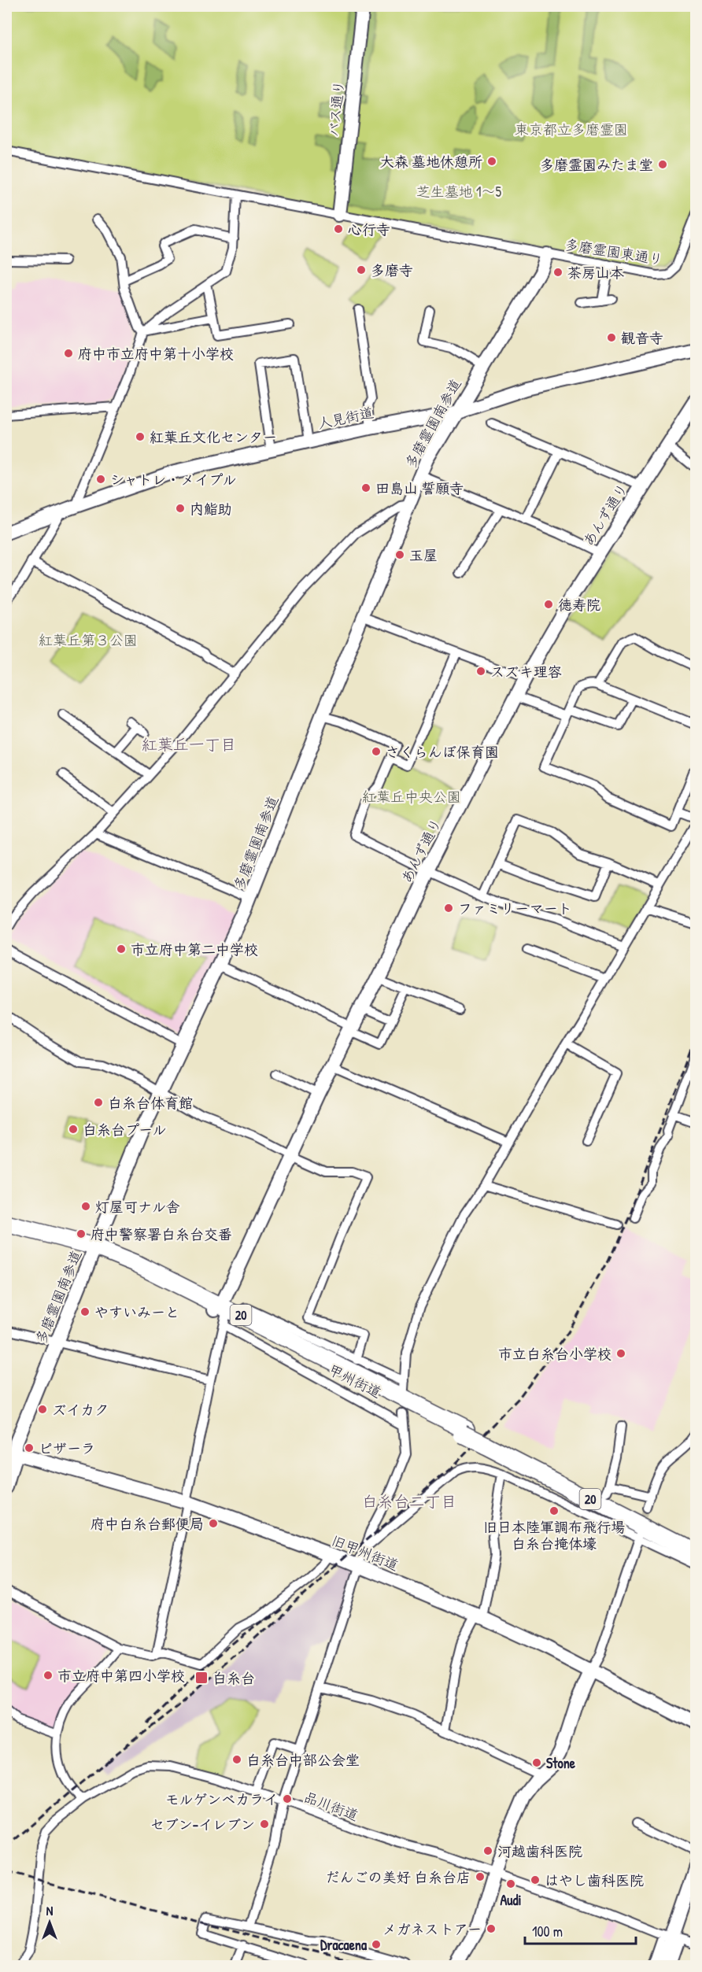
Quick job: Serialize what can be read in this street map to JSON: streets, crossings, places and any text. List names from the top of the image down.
{
  "streets": {
    "highway": ["20", "甲州街道"],
    "street": [
      "バス通り",
      "多磨霊園東通り",
      "人見街道",
      "多磨霊園南参道",
      "あんず通り",
      "旧甲州街道",
      "品川街道"
    ]
  },
  "crossings": [
    ["バス通り", "多磨霊園東通り"],
    ["多磨霊園東通り", "多磨霊園南参道"],
    ["人見街道", "多磨霊園南参道"],
    ["多磨霊園南参道", "甲州街道"],
    ["多磨霊園南参道", "旧甲州街道"],
    ["あんず通り", "甲州街道"]
  ],
  "districts": ["紅葉丘一丁目", "白糸台二丁目"],
  "parks": [
    "東京都立多磨霊園",
    "芝生墓地 1～5",
    "紅葉丘第３公園",
    "紅葉丘中央公園"
  ],
  "places": {
    "other": [
      "大森 墓地休憩所",
      "多磨霊園みたま堂",
      "心行寺",
      "多磨寺",
      "茶房山本",
      "観音寺",
      "府中市立府中第十小学校",
      "紅葉丘文化センター",
      "シャトレ・メイプル",
      "田島山 誓願寺",
      "内鮨助",
      "玉屋",
      "徳寿院",
      "スズキ理容",
      "さくらんぼ保育園",
      "ファミリーマート",
      "市立府中第二中学校",
      "白糸台体育館",
      "白糸台プール",
      "灯屋可ナル舎",
      "府中警察署白糸台交番",
      "やすいみーと",
      "市立白糸台小学校",
      "ズイカク",
      "ピザーラ",
      "旧日本陸軍調布飛行場 白糸台掩体壕",
      "府中白糸台郵便局",
      "市立府中第四小学校",
      "白糸台中部公会堂",
      "Stone",
      "モルゲンベカライ",
      "セブン-イレブン",
      "河越歯科医院",
      "だんごの美好 白糸台店",
      "はやし歯科医院",
      "Audi",
      "メガネストアー",
      "Dracaena"
    ],
    "transit": ["白糸台"]
  },
  "scale_bar": "100 m",
  "north": "top"
}
